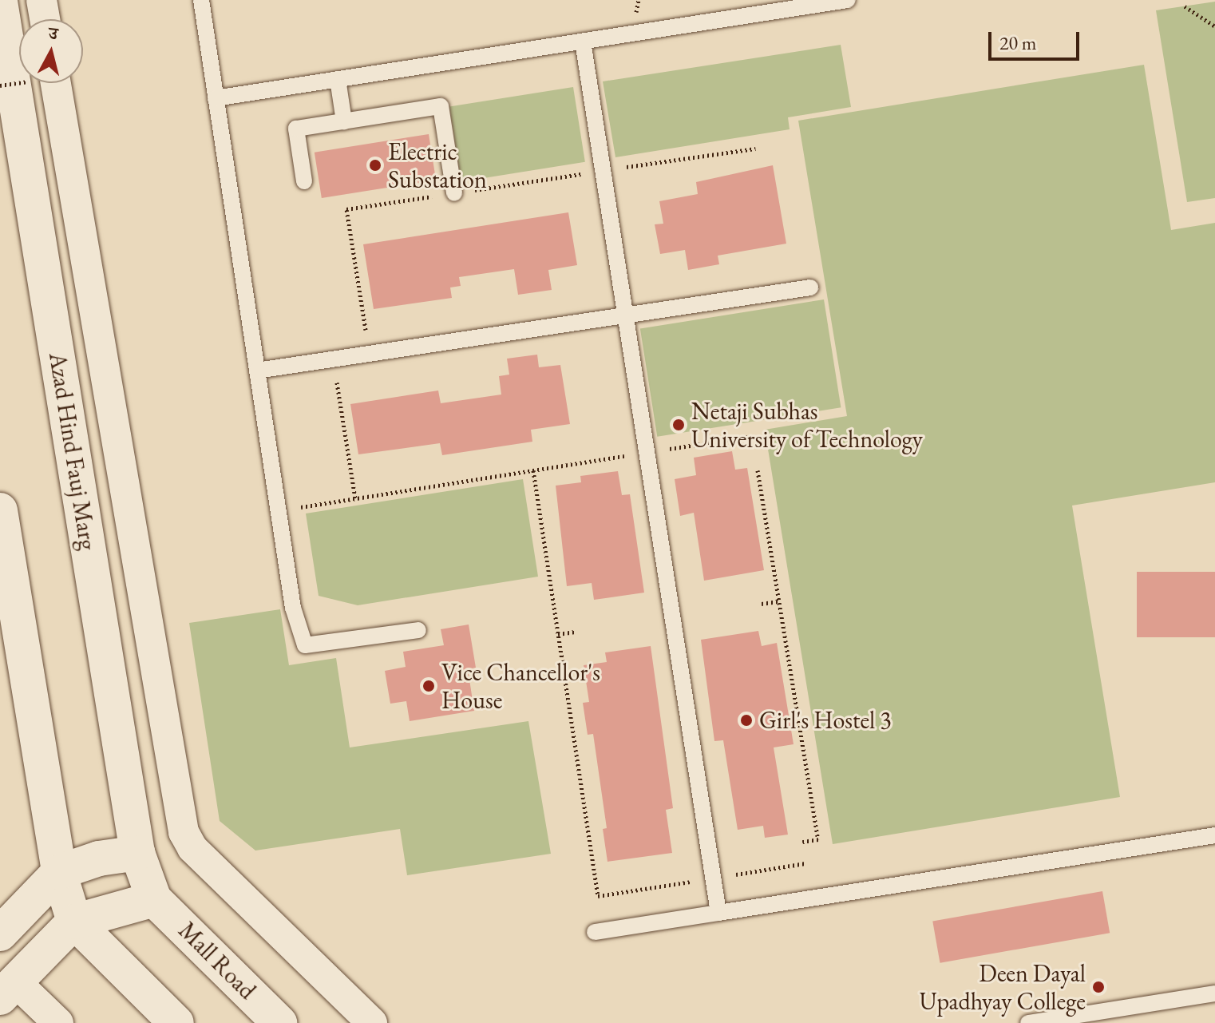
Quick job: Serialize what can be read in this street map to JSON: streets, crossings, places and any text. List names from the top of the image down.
{
  "streets": {
    "main road": ["Azad Hind Fauj Marg", "Mall Road"]
  },
  "crossings": [
    ["Azad Hind Fauj Marg", "Mall Road"]
  ],
  "places": [
    "Electric Substation",
    "Netaji Subhas University of Technology",
    "Vice Chancellor's House",
    "Girl's Hostel 3",
    "Deen Dayal Upadhyay College"
  ],
  "scale_bar": "20 m",
  "north": "top"
}
